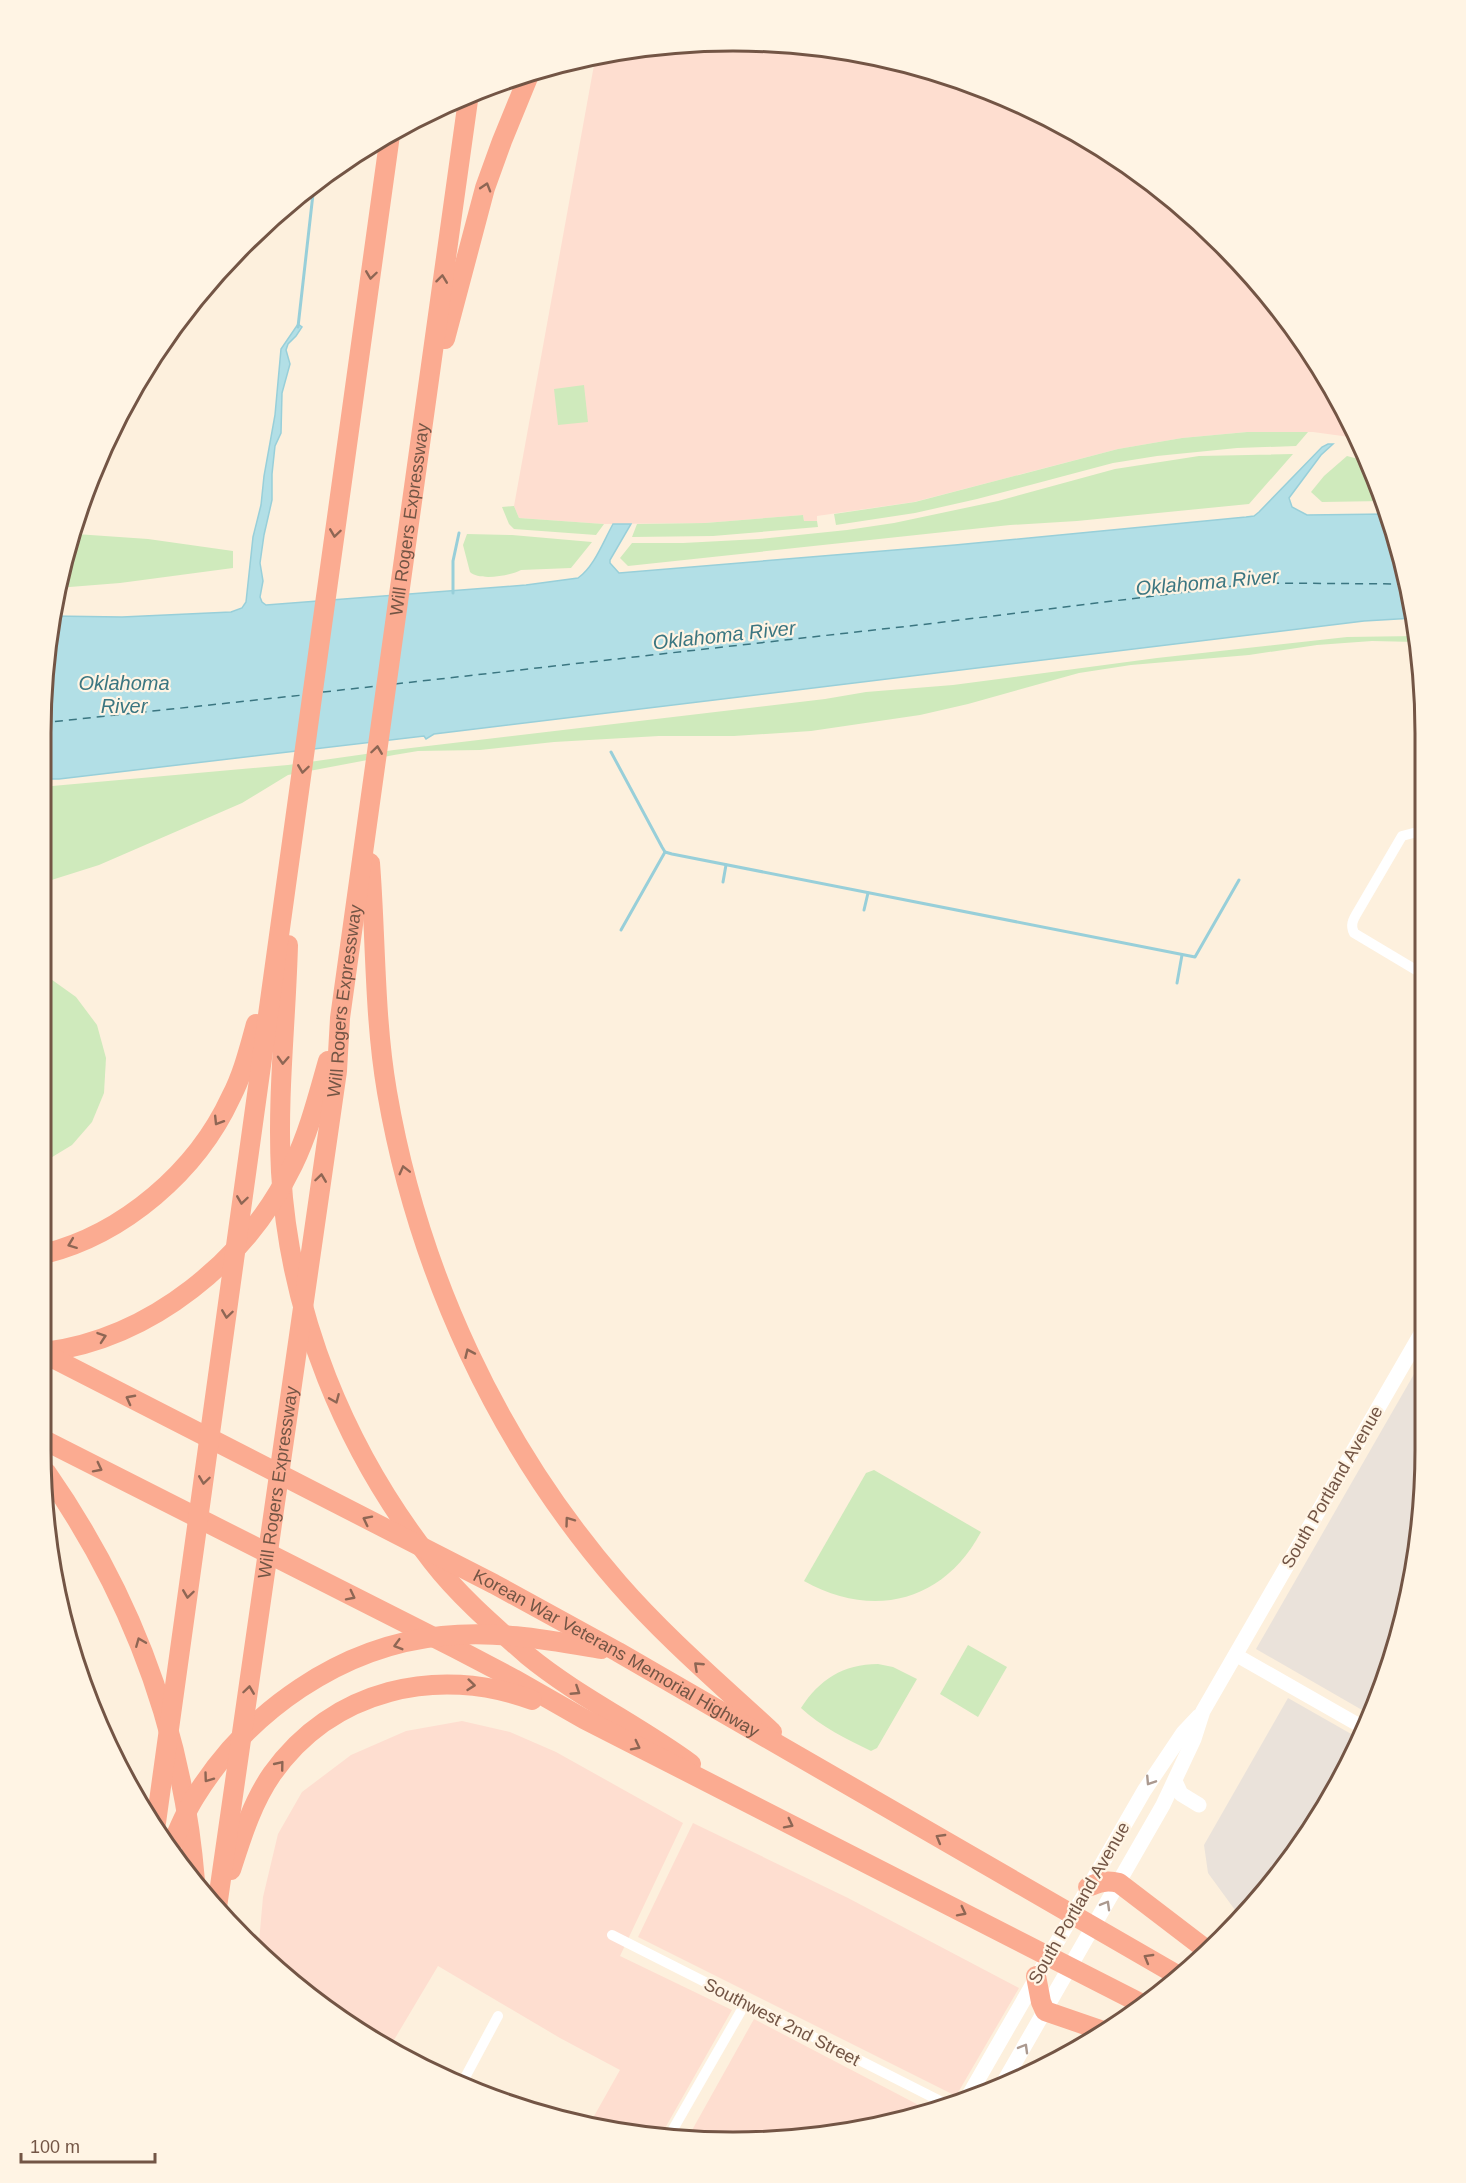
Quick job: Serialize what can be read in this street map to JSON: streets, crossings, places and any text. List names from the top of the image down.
{
  "streets": {
    "highway": ["Will Rogers Expressway", "Korean War Veterans Memorial Highway"],
    "main road": ["South Portland Avenue"],
    "street": ["Southwest 2nd Street"]
  },
  "water": ["Oklahoma River"],
  "scale_bar": "100 m"
}
